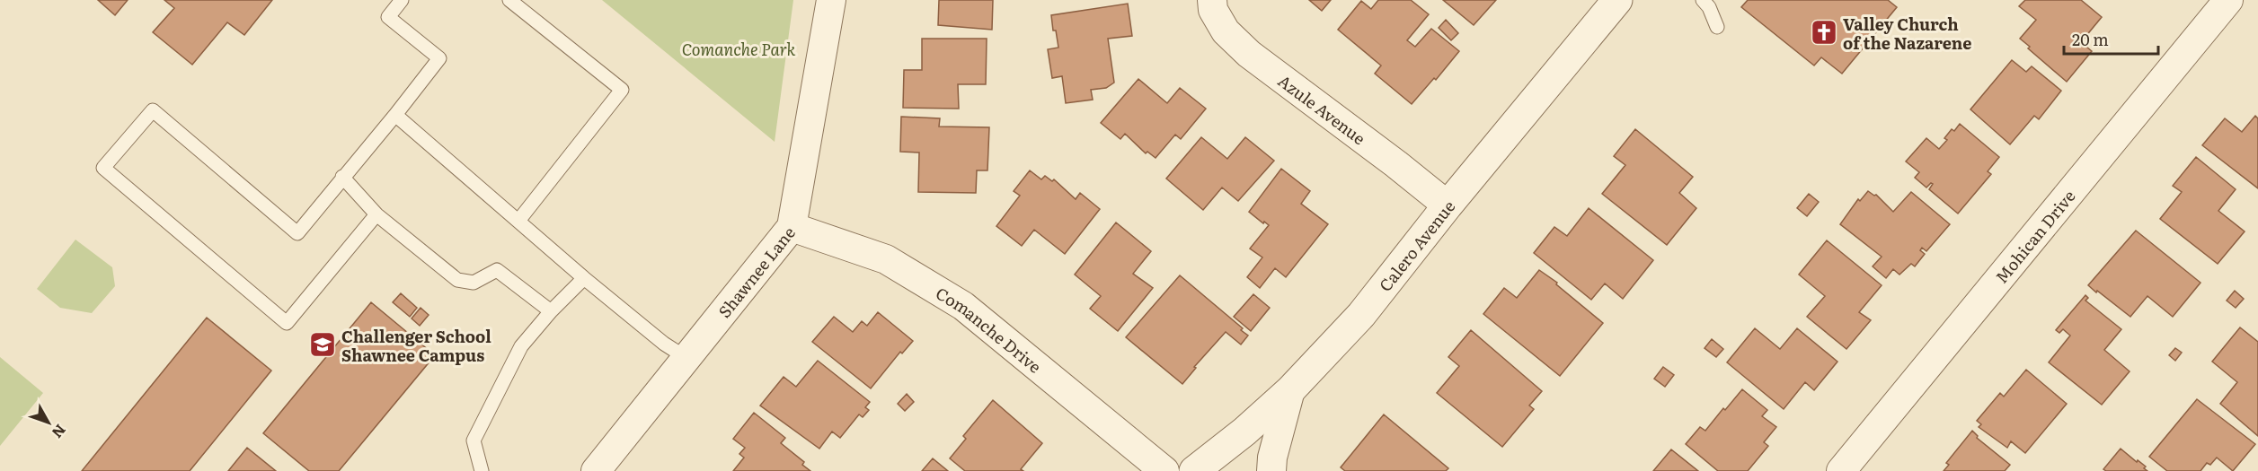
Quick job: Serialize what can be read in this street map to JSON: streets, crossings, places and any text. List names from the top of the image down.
{
  "streets": {
    "street": [
      "Azule Avenue",
      "Mohican Drive",
      "Calero Avenue",
      "Shawnee Lane",
      "Comanche Drive"
    ]
  },
  "crossings": [
    ["Azule Avenue", "Calero Avenue"],
    ["Shawnee Lane", "Comanche Drive"]
  ],
  "parks": ["Comanche Park"],
  "places": {
    "church": ["Valley Church of the Nazarene"],
    "school or university": ["Challenger School Shawnee Campus"]
  },
  "scale_bar": "20 m",
  "north": "bottom right"
}
